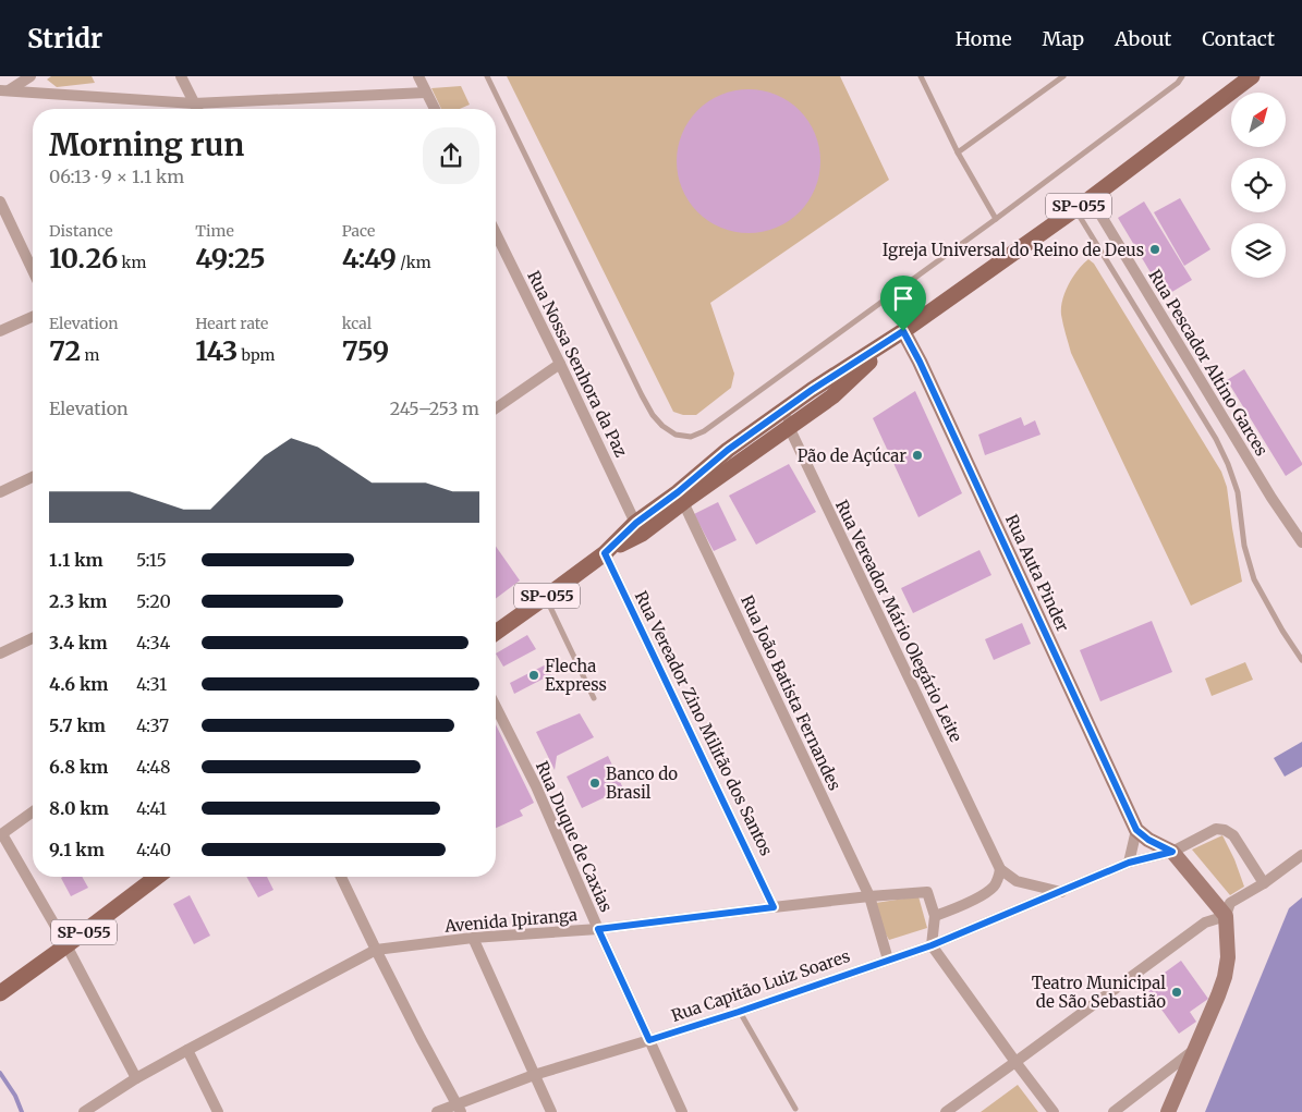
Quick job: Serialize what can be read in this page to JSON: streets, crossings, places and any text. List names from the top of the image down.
{
  "streets": {
    "main road": ["SP-055", "Rua Auta Pinder"],
    "street": [
      "Rua Pescador Altino Garces",
      "Rua Nossa Senhora da Paz",
      "Rua Vereador Mário Olegário Leite",
      "Rua João Batista Fernandes",
      "Rua Vereador Zino Militão dos Santos",
      "Rua Duque de Caxias",
      "Avenida Ipiranga",
      "Rua Capitão Luiz Soares"
    ]
  },
  "crossings": [
    ["SP-055", "Rua Pescador Altino Garces"],
    ["SP-055", "Rua Nossa Senhora da Paz"],
    ["SP-055", "Rua Auta Pinder"],
    ["SP-055", "Rua Vereador Mário Olegário Leite"],
    ["SP-055", "Rua João Batista Fernandes"],
    ["SP-055", "Rua Vereador Zino Militão dos Santos"],
    ["Rua João Batista Fernandes", "Avenida Ipiranga"],
    ["Rua João Batista Fernandes", "Rua Capitão Luiz Soares"],
    ["Rua Vereador Zino Militão dos Santos", "Avenida Ipiranga"],
    ["Rua Duque de Caxias", "Avenida Ipiranga"],
    ["Rua Duque de Caxias", "Rua Capitão Luiz Soares"],
    ["Avenida Ipiranga", "Rua Capitão Luiz Soares"]
  ],
  "places": [
    "Igreja Universal do Reino de Deus",
    "Pão de Açúcar",
    "Flecha Express",
    "Banco do Brasil",
    "Teatro Municipal de São Sebastião"
  ],
  "north": "top right",
  "page": {
    "header": "Stridr",
    "nav": [
      "Home",
      "Map",
      "About",
      "Contact"
    ],
    "heading": ["Morning run", "06:13 · 9 × 1.1 km"],
    "stats": [
      ["Distance", "10.26 km"],
      ["Time", "49:25"],
      ["Pace", "4:49 /km"],
      ["Elevation", "72 m"],
      ["Heart rate", "143 bpm"],
      ["kcal", "759"]
    ],
    "chart": ["Elevation", "245–253 m"],
    "list": [
      {
        "name": "1.1 km",
        "note": "5:15"
      },
      {
        "name": "2.3 km",
        "note": "5:20"
      },
      {
        "name": "3.4 km",
        "note": "4:34"
      },
      {
        "name": "4.6 km",
        "note": "4:31"
      },
      {
        "name": "5.7 km",
        "note": "4:37"
      },
      {
        "name": "6.8 km",
        "note": "4:48"
      },
      {
        "name": "8.0 km",
        "note": "4:41"
      },
      {
        "name": "9.1 km",
        "note": "4:40"
      }
    ]
  }
}
